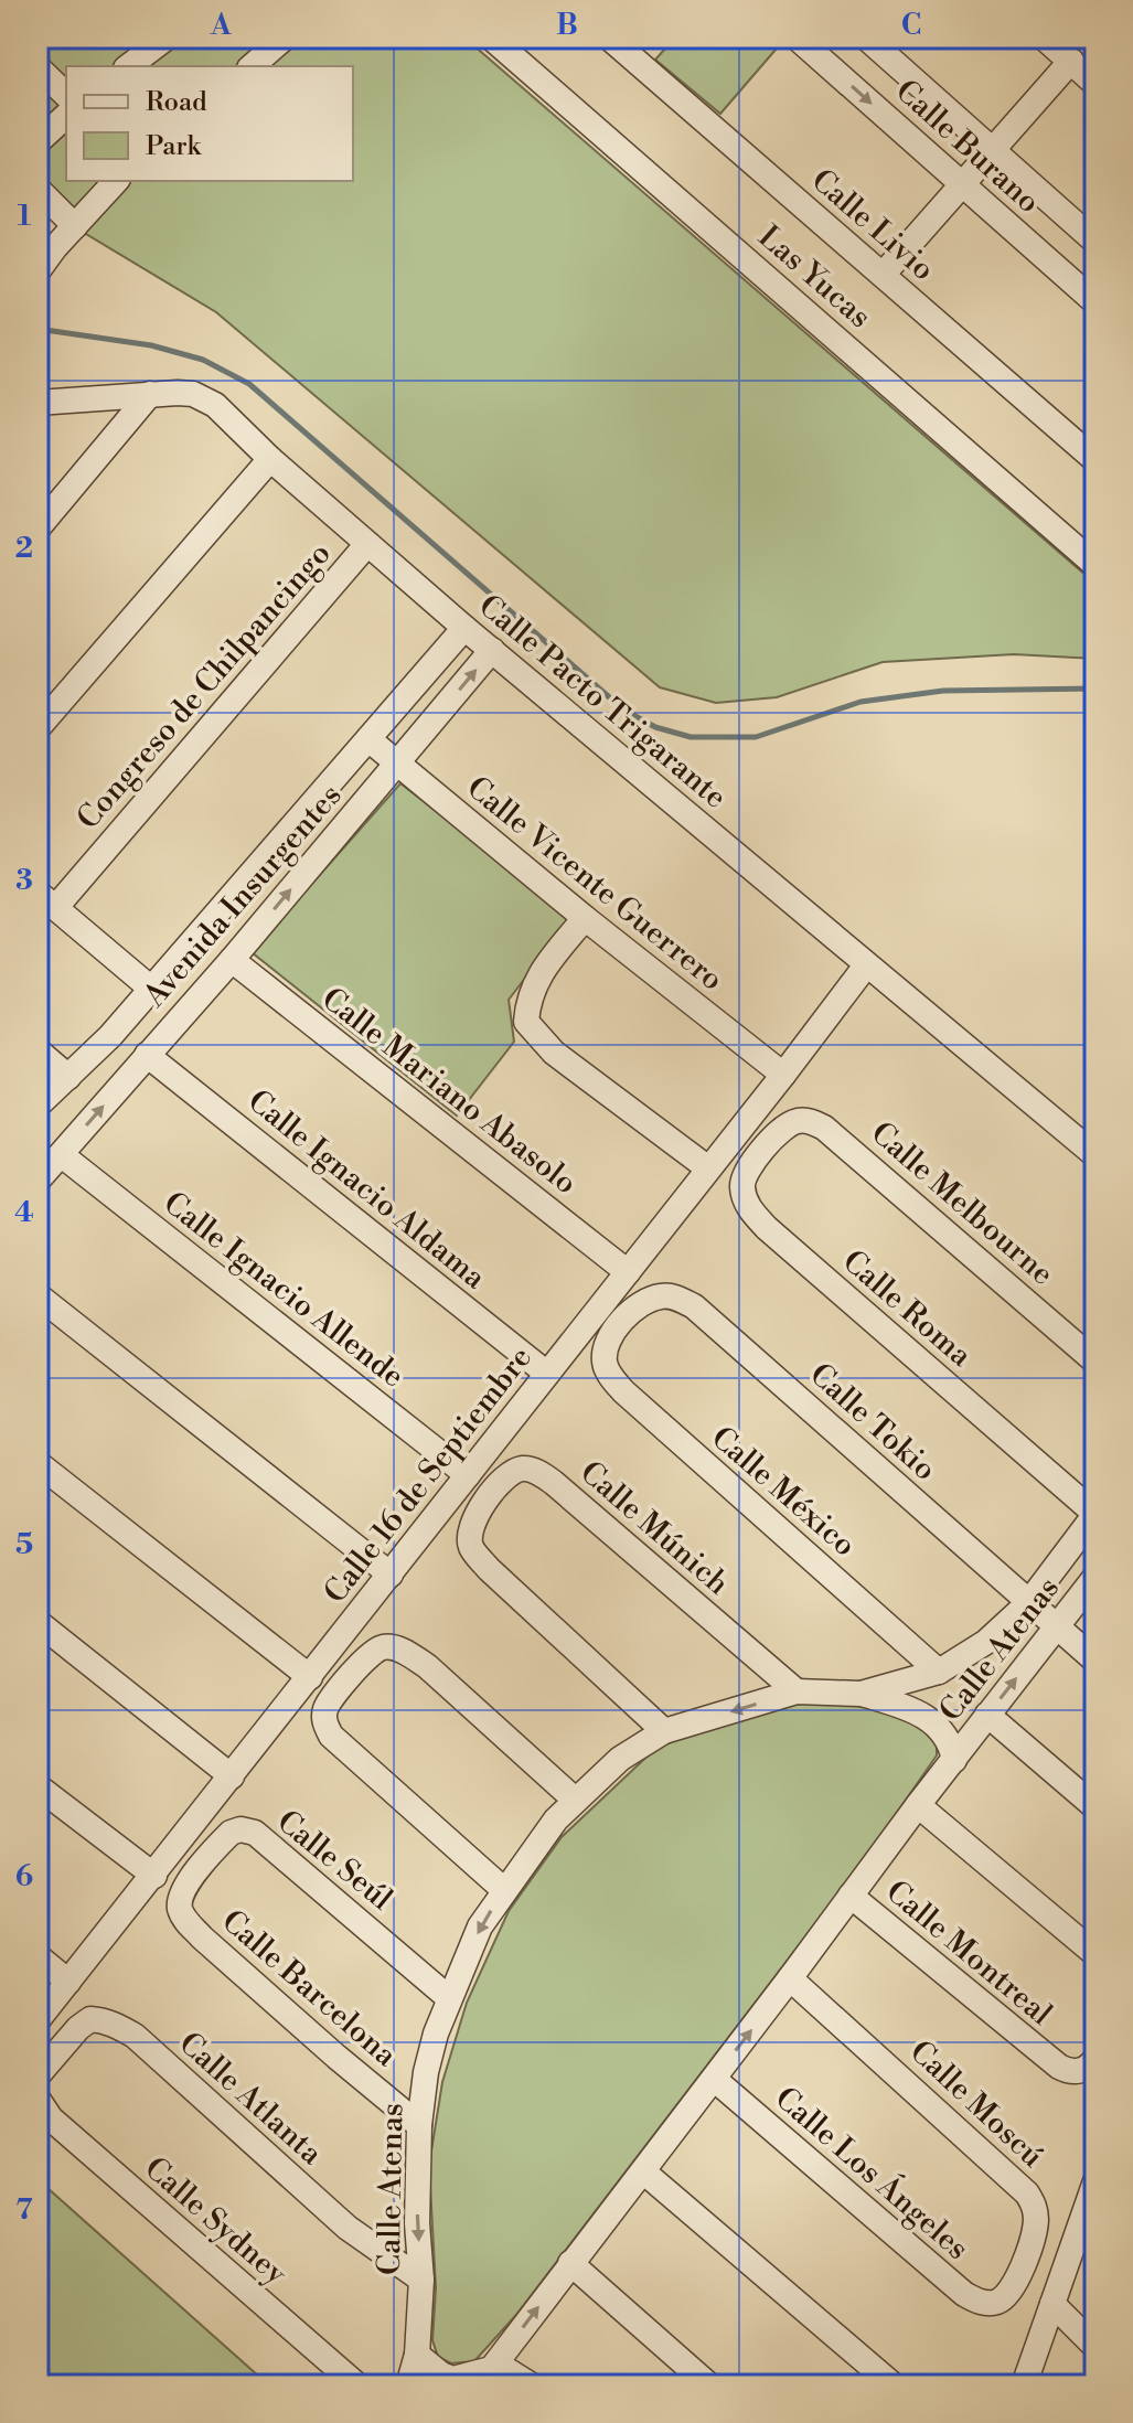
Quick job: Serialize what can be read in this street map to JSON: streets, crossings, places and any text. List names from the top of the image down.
{
  "streets": {
    "street": [
      "Calle Burano",
      "Calle Livio",
      "Las Yucas",
      "Congreso de Chilpancingo",
      "Calle Pacto Trigarante",
      "Calle Vicente Guerrero",
      "Avenida Insurgentes",
      "Calle Mariano Abasolo",
      "Calle Ignacio Aldama",
      "Calle Melbourne",
      "Calle Ignacio Allende",
      "Calle Roma",
      "Calle Tokio",
      "Calle 16 de Septiembre",
      "Calle México",
      "Calle Múnich",
      "Calle Atenas",
      "Calle Seúl",
      "Calle Montreal",
      "Calle Barcelona",
      "Calle Atlanta",
      "Calle Moscú",
      "Calle Los Ángeles",
      "Calle Sydney"
    ]
  },
  "crossings": [
    ["Congreso de Chilpancingo", "Calle Pacto Trigarante"],
    ["Calle Pacto Trigarante", "Avenida Insurgentes"],
    ["Calle Pacto Trigarante", "Calle 16 de Septiembre"],
    ["Calle Vicente Guerrero", "Avenida Insurgentes"],
    ["Calle Vicente Guerrero", "Calle 16 de Septiembre"],
    ["Avenida Insurgentes", "Calle Mariano Abasolo"],
    ["Avenida Insurgentes", "Calle Ignacio Aldama"],
    ["Avenida Insurgentes", "Calle Ignacio Allende"],
    ["Calle Mariano Abasolo", "Calle 16 de Septiembre"],
    ["Calle Ignacio Aldama", "Calle 16 de Septiembre"],
    ["Calle Melbourne", "Calle Roma"],
    ["Calle Ignacio Allende", "Calle 16 de Septiembre"],
    ["Calle Roma", "Calle Atenas"],
    ["Calle Tokio", "Calle México"],
    ["Calle Tokio", "Calle Atenas"],
    ["Calle México", "Calle Atenas"],
    ["Calle Múnich", "Calle Atenas"],
    ["Calle Atenas", "Calle Seúl"],
    ["Calle Atenas", "Calle Montreal"],
    ["Calle Atenas", "Calle Barcelona"],
    ["Calle Atenas", "Calle Atlanta"],
    ["Calle Atenas", "Calle Moscú"],
    ["Calle Atenas", "Calle Los Ángeles"],
    ["Calle Seúl", "Calle Barcelona"],
    ["Calle Moscú", "Calle Los Ángeles"]
  ],
  "legend": ["Road", "Park"],
  "grid": {
    "columns": ["A", "B", "C"],
    "rows": [
      "1",
      "2",
      "3",
      "4",
      "5",
      "6",
      "7"
    ]
  }
}
